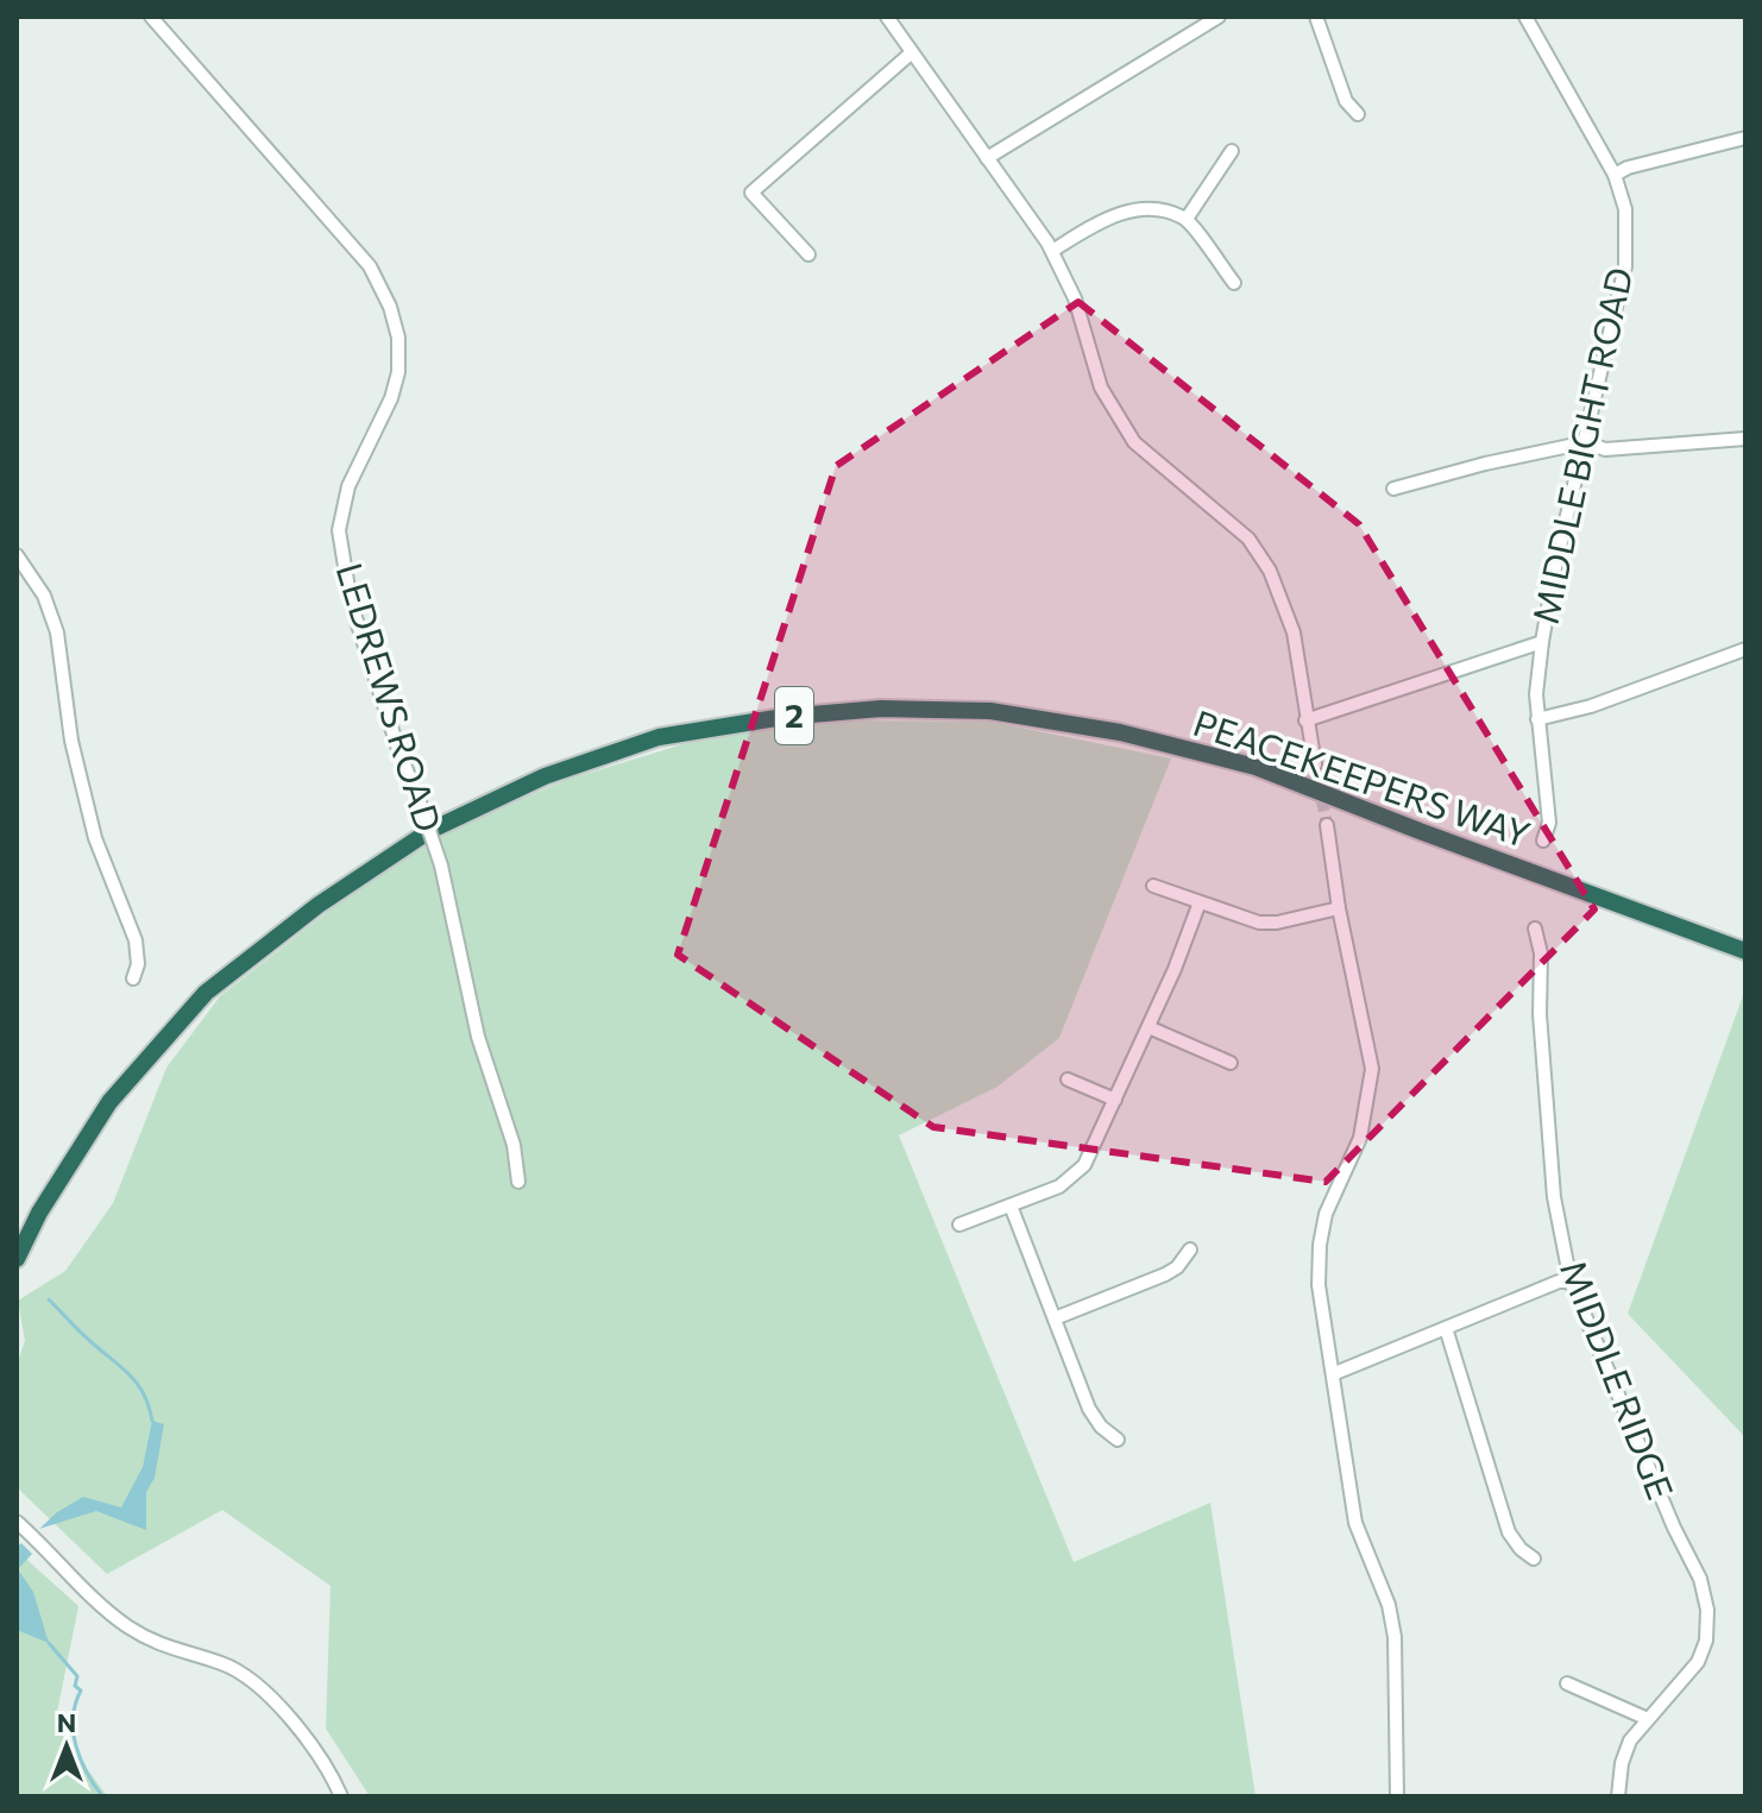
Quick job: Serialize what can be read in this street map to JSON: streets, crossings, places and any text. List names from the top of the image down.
{
  "streets": {
    "highway": ["2", "PEACEKEEPERS WAY"],
    "street": ["MIDDLE BIGHT ROAD", "LEDREWS ROAD", "MIDDLE RIDGE"]
  },
  "north": "top"
}
